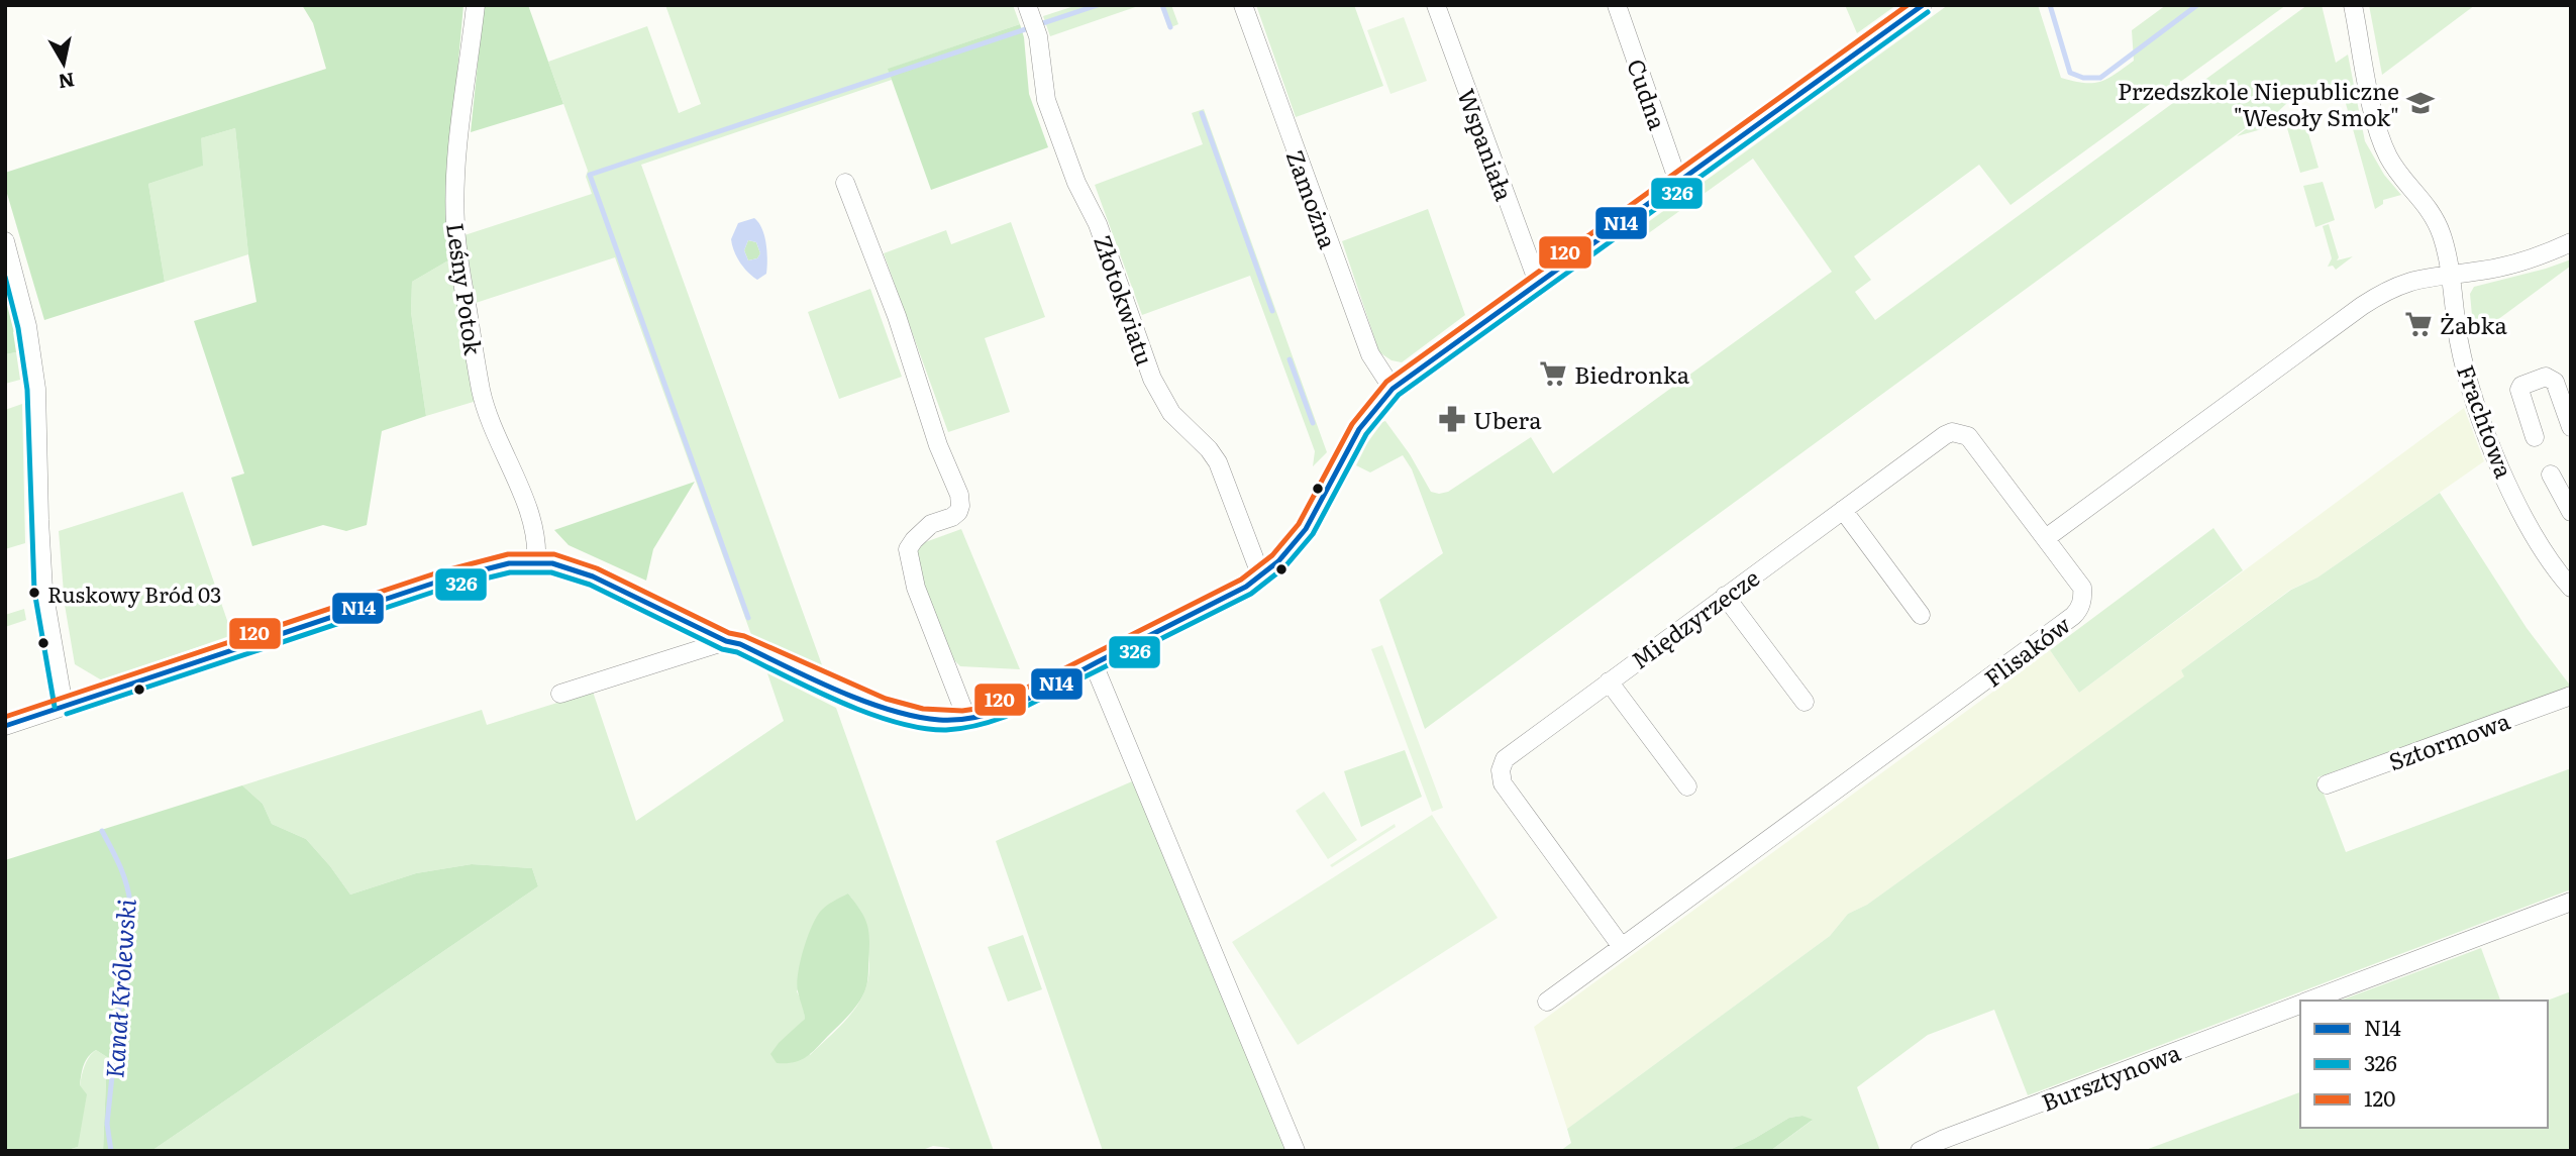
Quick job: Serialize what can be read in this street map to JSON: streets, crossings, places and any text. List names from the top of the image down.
{
  "streets": {
    "street": [
      "Cudna",
      "Wspaniała",
      "Zamożna",
      "Leśny Potok",
      "Złotokwiatu",
      "Frachtowa",
      "Międzyrzecze",
      "Flisaków",
      "Sztormowa",
      "Bursztynowa"
    ]
  },
  "crossings": [
    ["Międzyrzecze", "Flisaków"]
  ],
  "water": ["Kanał Królewski"],
  "places": {
    "school or university": ["Przedszkole Niepubliczne \"Wesoły Smok\""],
    "supermarket": ["Żabka", "Biedronka"],
    "pharmacy": ["Ubera"],
    "other": ["Ruskowy Bród 03"]
  },
  "lines": ["transit line N14", "transit line 120", "transit line 326"],
  "legend": ["N14", "326", "120"],
  "north": "bottom"
}
